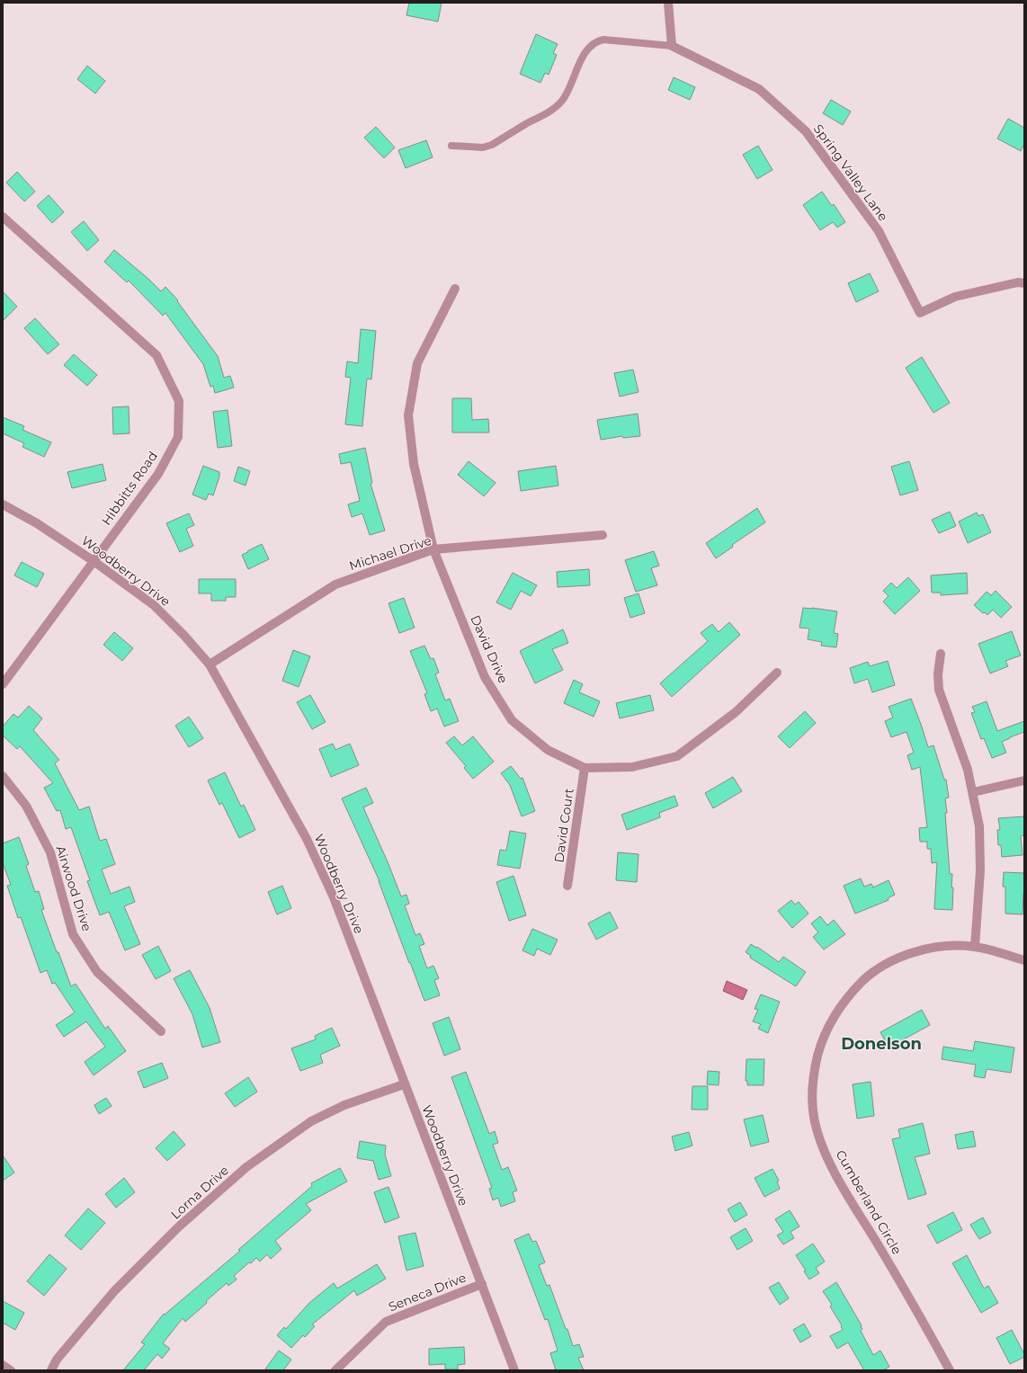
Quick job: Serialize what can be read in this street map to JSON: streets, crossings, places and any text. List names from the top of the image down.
{
  "streets": {
    "street": [
      "Spring Valley Lane",
      "Hibbitts Road",
      "Michael Drive",
      "Woodberry Drive",
      "David Drive",
      "David Court",
      "Airwood Drive",
      "Lorna Drive",
      "Cumberland Circle",
      "Seneca Drive"
    ]
  },
  "crossings": [
    ["Hibbitts Road", "Woodberry Drive"],
    ["Michael Drive", "Woodberry Drive"],
    ["Michael Drive", "David Drive"],
    ["Woodberry Drive", "Lorna Drive"],
    ["Woodberry Drive", "Seneca Drive"],
    ["David Drive", "David Court"]
  ],
  "districts": ["Donelson"]
}
